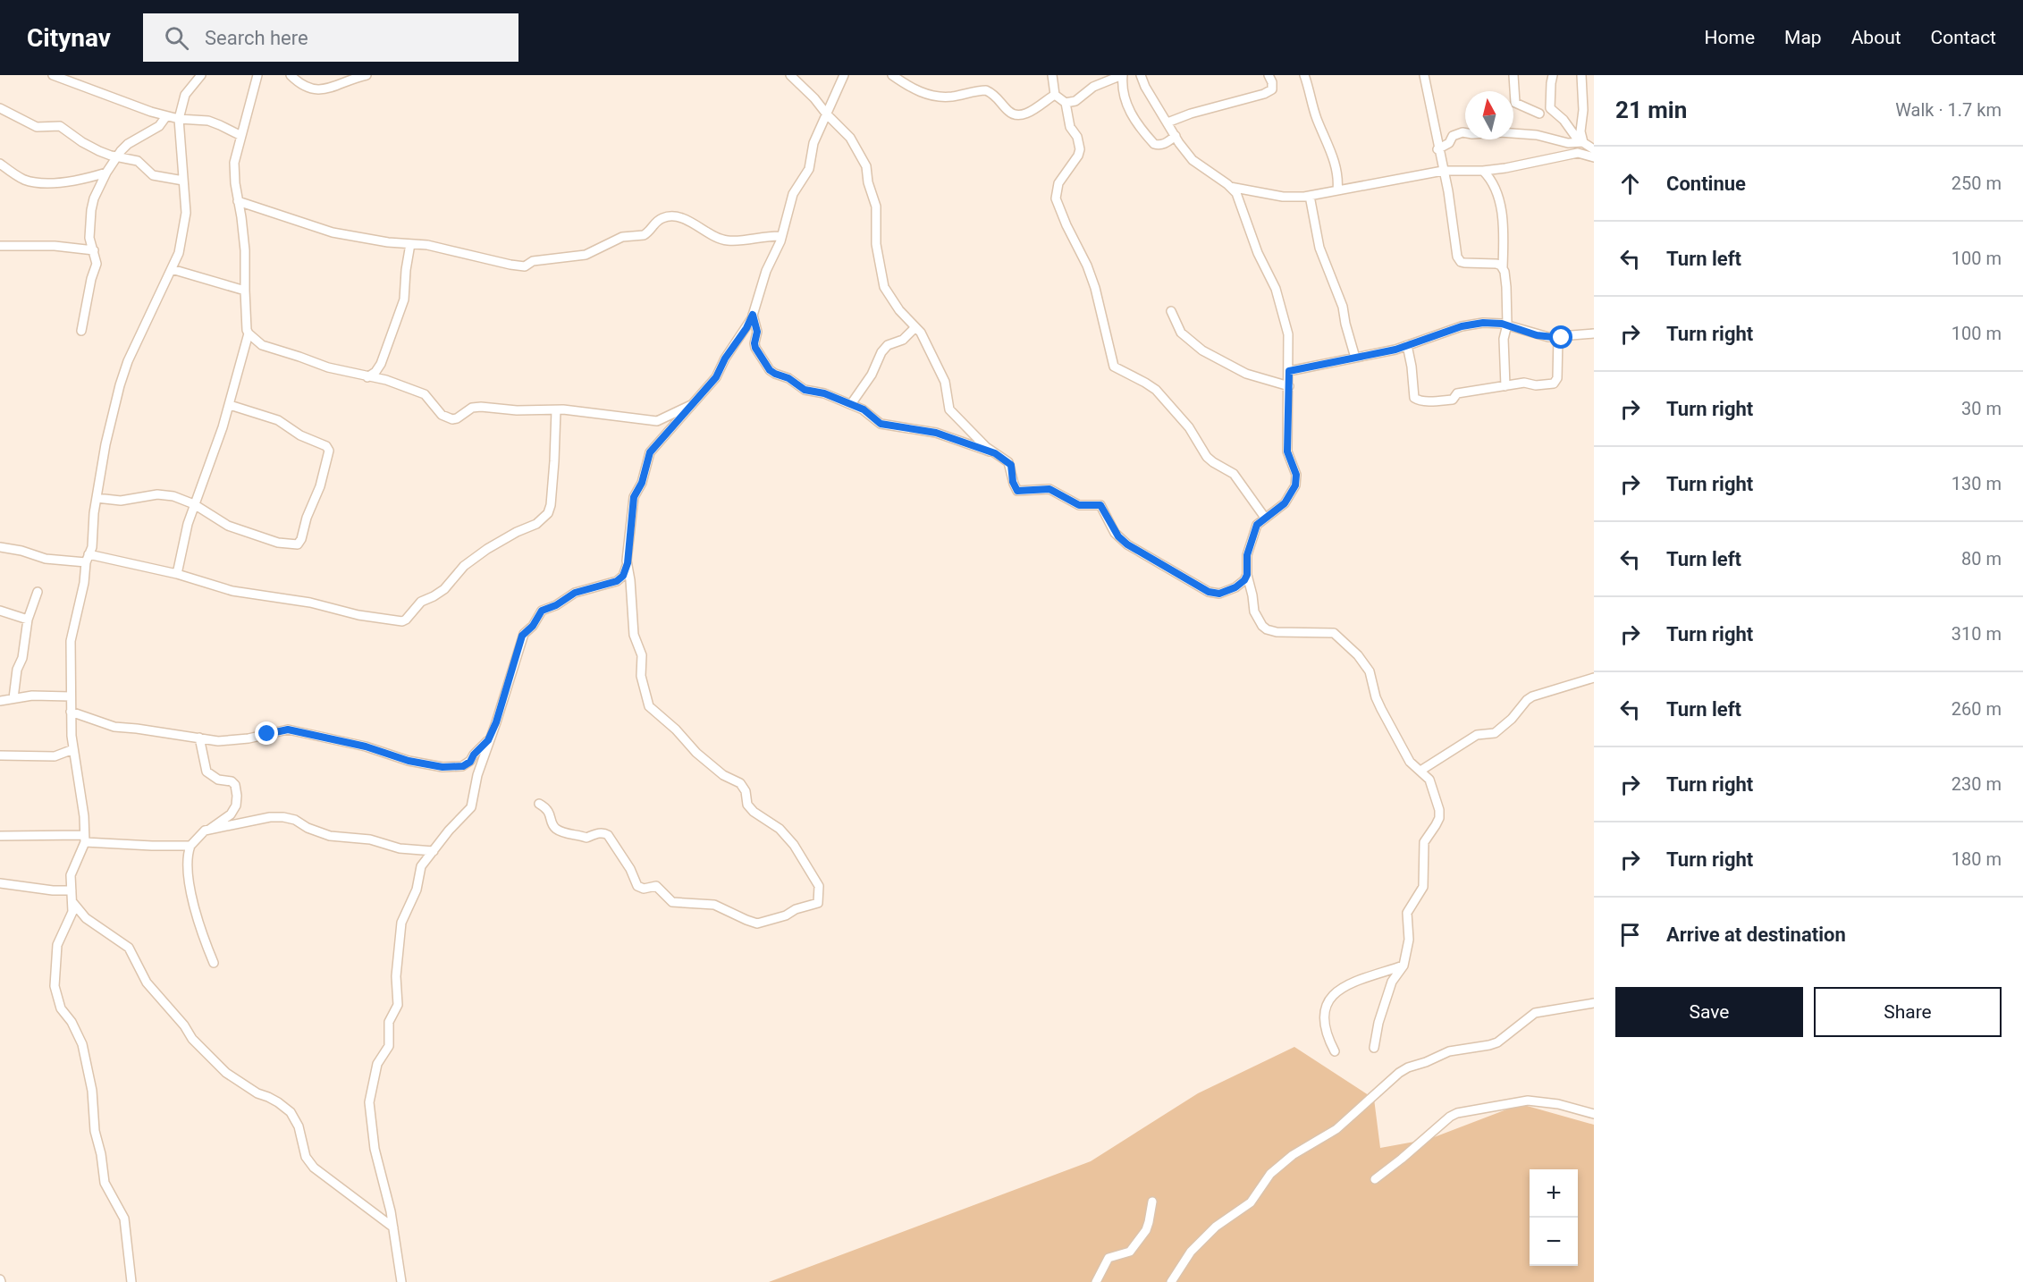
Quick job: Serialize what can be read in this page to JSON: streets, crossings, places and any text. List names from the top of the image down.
{
  "north": "top",
  "page": {
    "header": "Citynav",
    "search": "Search here",
    "nav": [
      "Home",
      "Map",
      "About",
      "Contact"
    ],
    "heading": ["21 min", "Walk · 1.7 km"],
    "list": [
      ["Continue", "250 m"],
      ["Turn left", "100 m"],
      ["Turn right", "100 m"],
      ["Turn right", "30 m"],
      ["Turn right", "130 m"],
      ["Turn left", "80 m"],
      ["Turn right", "310 m"],
      ["Turn left", "260 m"],
      ["Turn right", "230 m"],
      ["Turn right", "180 m"],
      "Arrive at destination"
    ],
    "buttons": ["Save", "Share"],
    "map_buttons": ["+", "−"]
  }
}
